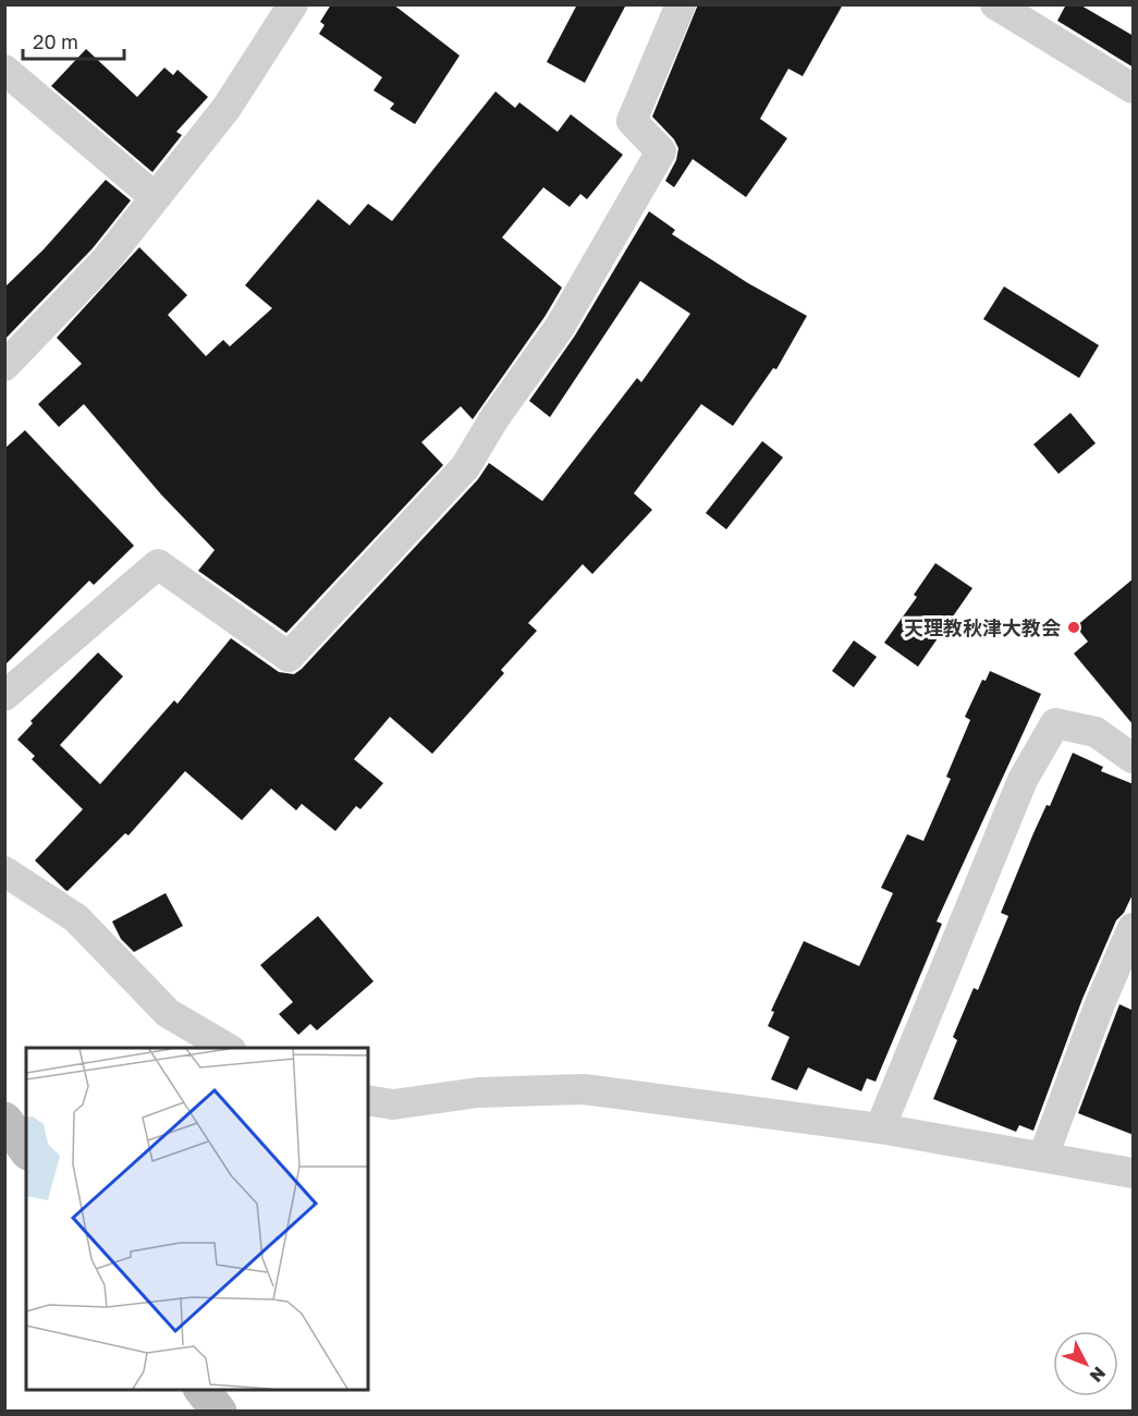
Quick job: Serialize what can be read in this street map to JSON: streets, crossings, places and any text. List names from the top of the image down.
{
  "places": ["天理教秋津大教会"],
  "scale_bar": "20 m",
  "north": "bottom right"
}
